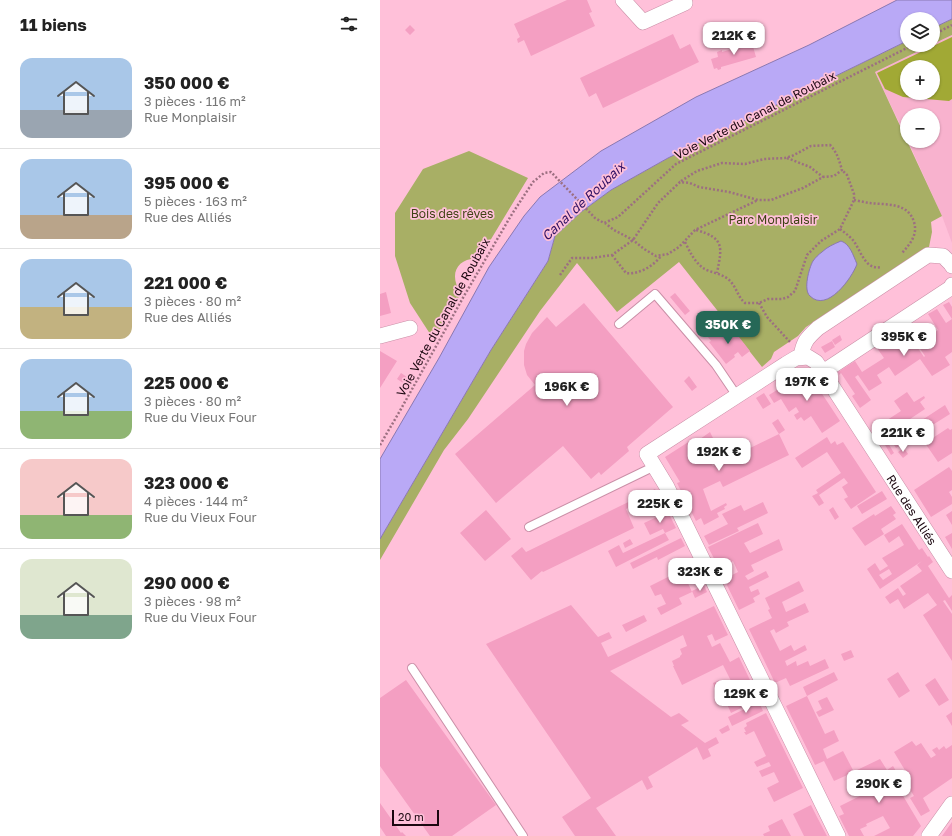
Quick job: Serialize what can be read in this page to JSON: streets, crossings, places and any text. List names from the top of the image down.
{
  "streets": {
    "street": ["Rue des Alliés"],
    "path": ["Voie Verte du Canal de Roubaix"]
  },
  "water": ["Canal de Roubaix"],
  "parks": ["Bois des rêves", "Parc Monplaisir"],
  "scale_bar": "20 m",
  "page": {
    "heading": "11 biens",
    "map_buttons": ["+", "−"],
    "price": [
      "212K €",
      "350K €",
      "395K €",
      "197K €",
      "196K €",
      "221K €",
      "192K €",
      "225K €",
      "323K €",
      "129K €",
      "290K €"
    ],
    "list": [
      {
        "name": "350 000 €",
        "note": "3 pièces · 116 m² · Rue Monplaisir"
      },
      {
        "name": "395 000 €",
        "note": "5 pièces · 163 m² · Rue des Alliés"
      },
      {
        "name": "221 000 €",
        "note": "3 pièces · 80 m² · Rue des Alliés"
      },
      {
        "name": "225 000 €",
        "note": "3 pièces · 80 m² · Rue du Vieux Four"
      },
      {
        "name": "323 000 €",
        "note": "4 pièces · 144 m² · Rue du Vieux Four"
      },
      {
        "name": "290 000 €",
        "note": "3 pièces · 98 m² · Rue du Vieux Four"
      }
    ],
    "scale": "20 m"
  }
}
